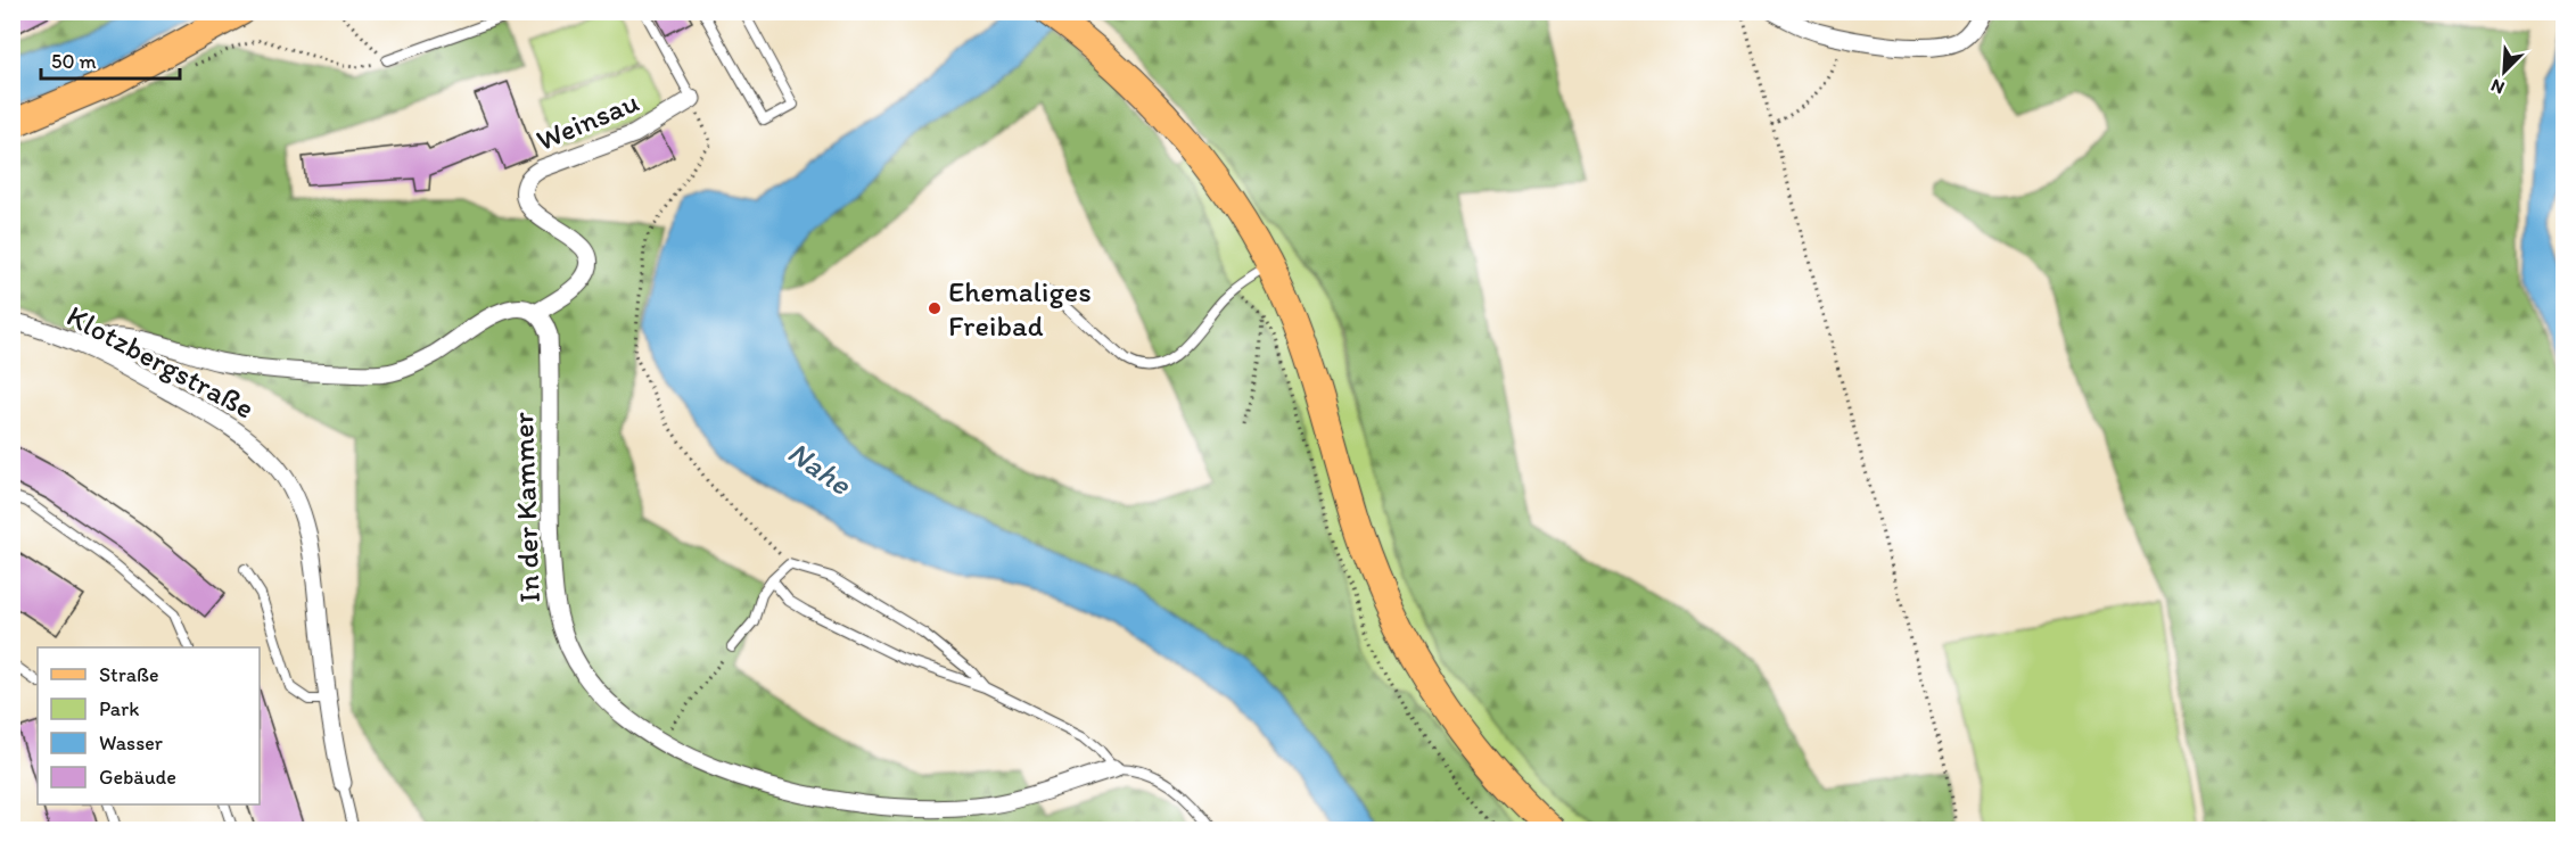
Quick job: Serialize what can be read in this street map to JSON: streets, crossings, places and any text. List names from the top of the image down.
{
  "streets": {
    "street": ["Weinsau", "Klotzbergstraße", "In der Kammer"]
  },
  "crossings": [
    ["Weinsau", "In der Kammer"]
  ],
  "water": ["Nahe"],
  "places": ["Ehemaliges Freibad"],
  "legend": [
    "Straße",
    "Park",
    "Wasser",
    "Gebäude"
  ],
  "scale_bar": "50 m",
  "north": "bottom left"
}
